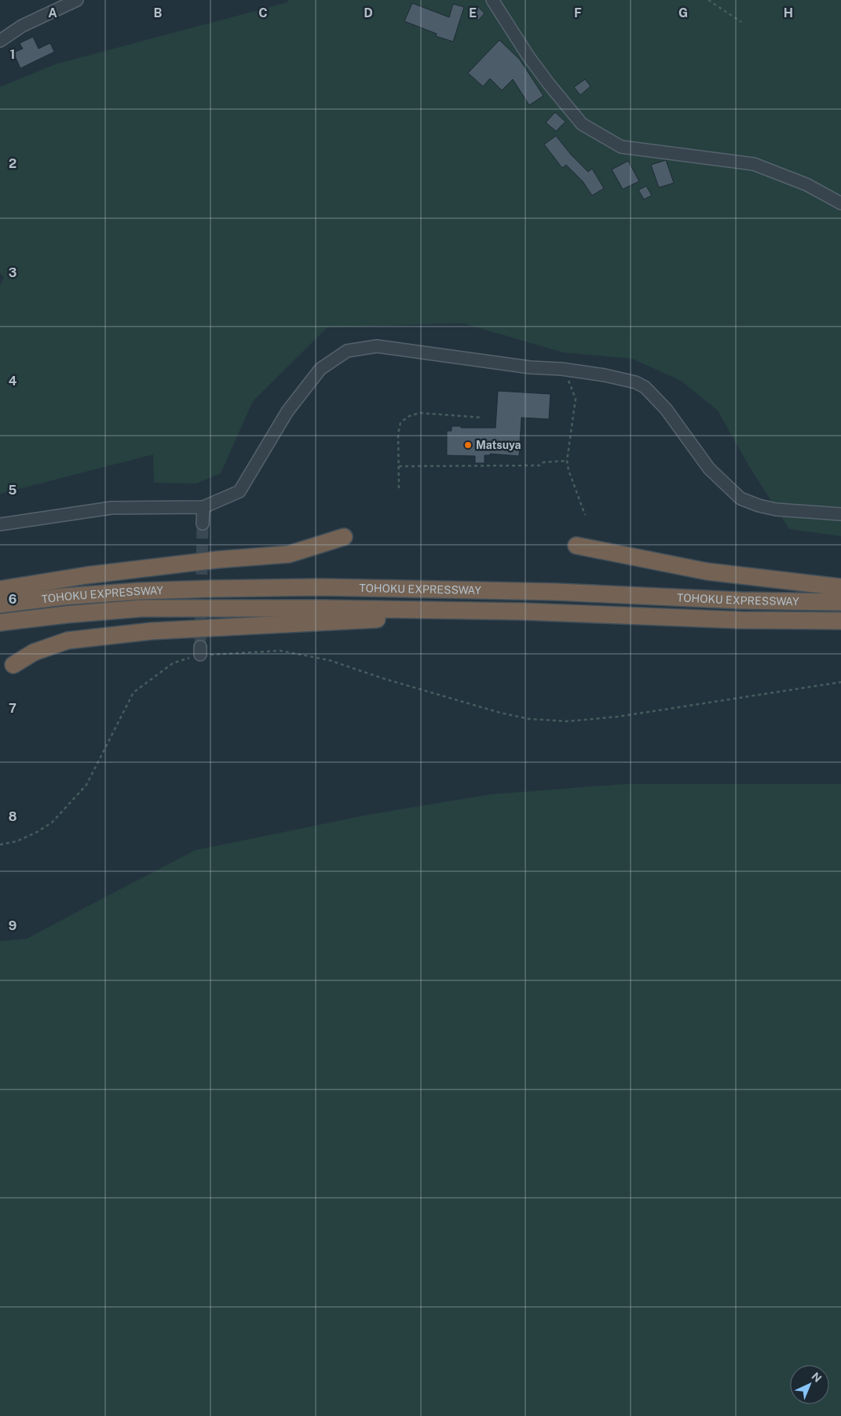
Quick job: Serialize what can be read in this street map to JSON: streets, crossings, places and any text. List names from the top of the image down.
{
  "streets": {
    "highway": ["TOHOKU EXPRESSWAY"]
  },
  "places": ["Matsuya"],
  "north": "top right",
  "grid": {
    "columns": [
      "A",
      "B",
      "C",
      "D",
      "E",
      "F",
      "G",
      "H"
    ],
    "rows": [
      "1",
      "2",
      "3",
      "4",
      "5",
      "6",
      "7",
      "8",
      "9"
    ]
  }
}
